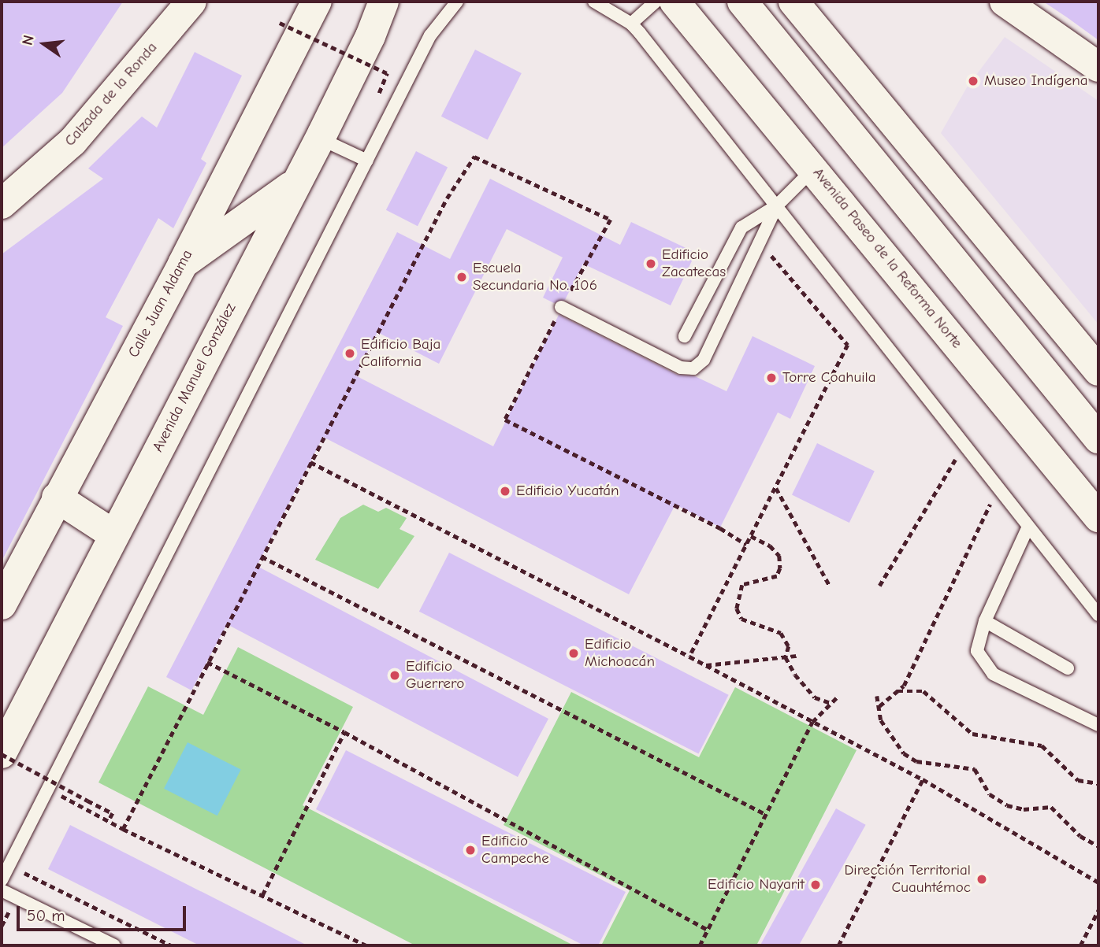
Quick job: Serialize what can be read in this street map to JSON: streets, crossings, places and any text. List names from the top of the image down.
{
  "streets": {
    "main road": [
      "Calzada de la Ronda",
      "Avenida Paseo de la Reforma Norte",
      "Calle Juan Aldama",
      "Avenida Manuel González"
    ]
  },
  "places": [
    "Museo Indígena",
    "Edificio Zacatecas",
    "Escuela Secundaria No. 106",
    "Edificio Baja California",
    "Torre Coahuila",
    "Edificio Yucatán",
    "Edificio Michoacán",
    "Edificio Guerrero",
    "Edificio Campeche",
    "Dirección Territorial Cuauhtémoc",
    "Edificio Nayarit"
  ],
  "scale_bar": "50 m",
  "north": "left"
}
